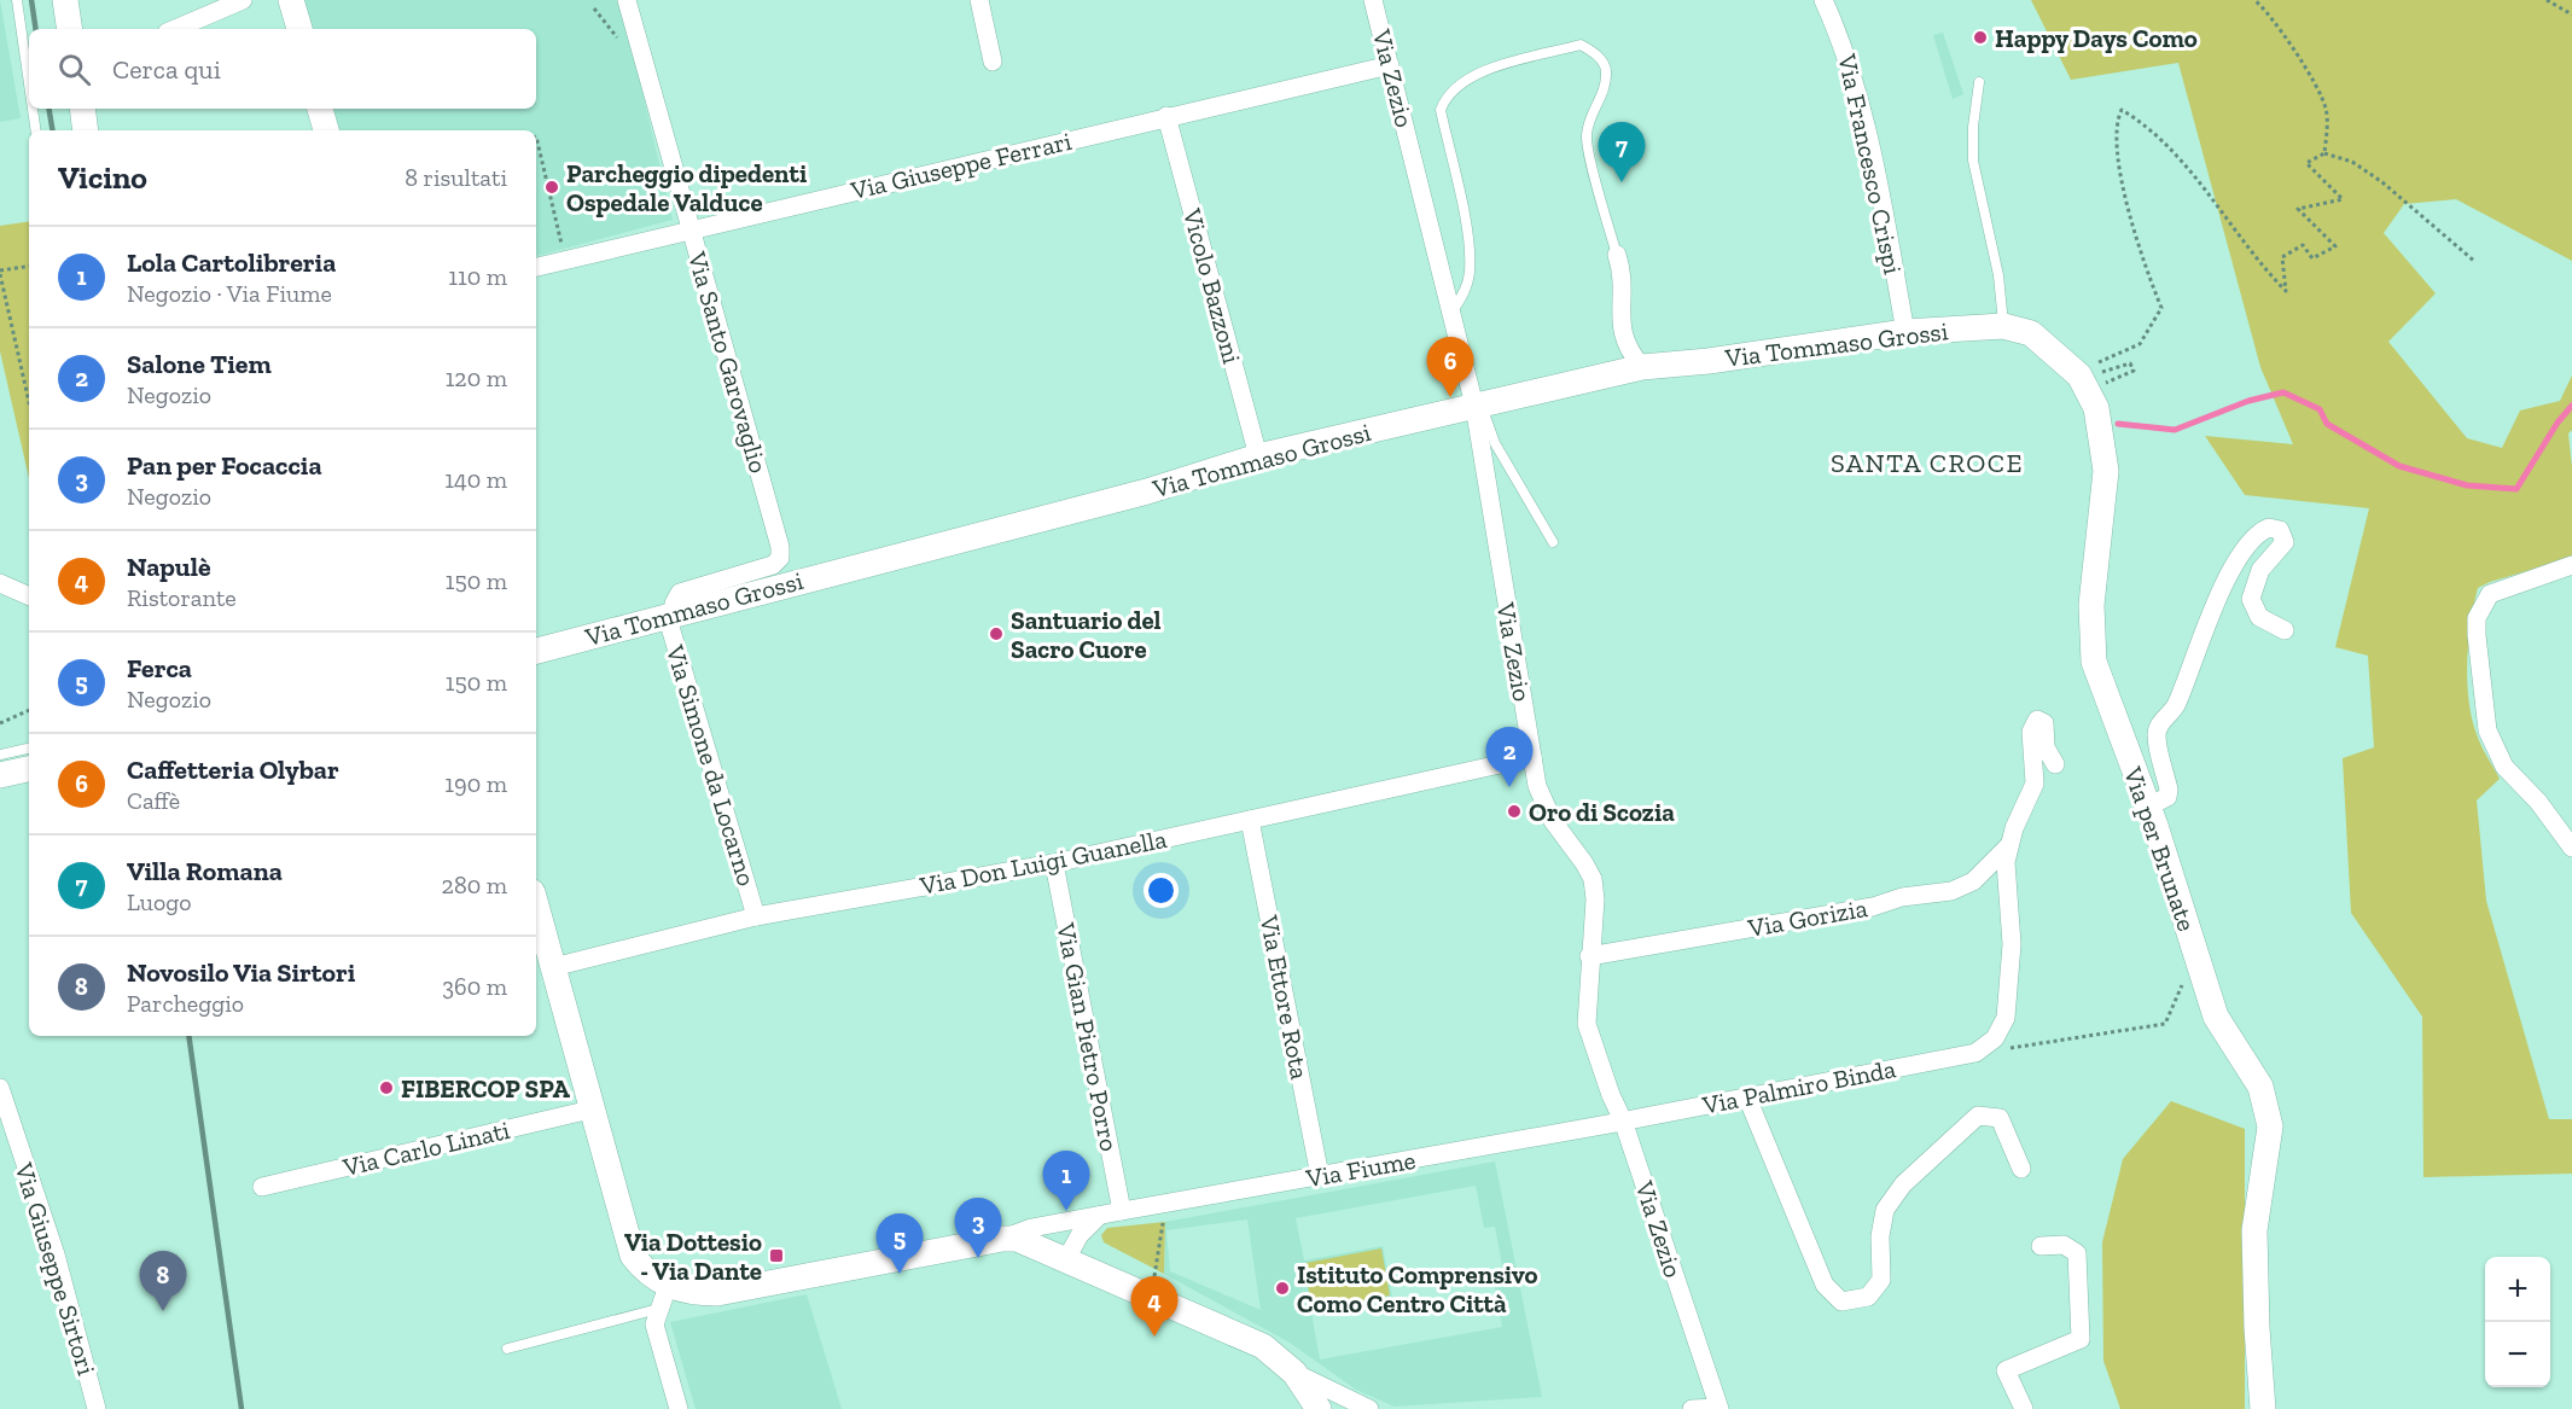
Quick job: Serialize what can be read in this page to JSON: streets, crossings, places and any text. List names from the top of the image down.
{
  "streets": {
    "street": [
      "Via Zezio",
      "Via Francesco Crispi",
      "Via Giuseppe Ferrari",
      "Vicolo Bazzoni",
      "Via Tommaso Grossi",
      "Via Santo Garovaglio",
      "Via Simone da Locarno",
      "Via per Brunate",
      "Via Don Luigi Guanella",
      "Via Gorizia",
      "Via Ettore Rota",
      "Via Gian Pietro Porro",
      "Via Palmiro Binda",
      "Via Carlo Linati",
      "Via Fiume",
      "Via Giuseppe Sirtori"
    ]
  },
  "crossings": [
    ["Via Zezio", "Via Giuseppe Ferrari"],
    ["Via Zezio", "Via Tommaso Grossi"],
    ["Via Zezio", "Via Don Luigi Guanella"],
    ["Via Zezio", "Via Gorizia"],
    ["Via Zezio", "Via Palmiro Binda"],
    ["Via Zezio", "Via Fiume"],
    ["Via Francesco Crispi", "Via Tommaso Grossi"],
    ["Via Giuseppe Ferrari", "Vicolo Bazzoni"],
    ["Via Giuseppe Ferrari", "Via Santo Garovaglio"],
    ["Vicolo Bazzoni", "Via Tommaso Grossi"],
    ["Via Tommaso Grossi", "Via Santo Garovaglio"],
    ["Via Tommaso Grossi", "Via Simone da Locarno"],
    ["Via Tommaso Grossi", "Via per Brunate"],
    ["Via Santo Garovaglio", "Via Simone da Locarno"],
    ["Via Simone da Locarno", "Via Don Luigi Guanella"],
    ["Via Don Luigi Guanella", "Via Ettore Rota"],
    ["Via Don Luigi Guanella", "Via Gian Pietro Porro"],
    ["Via Gorizia", "Via Palmiro Binda"],
    ["Via Ettore Rota", "Via Fiume"],
    ["Via Gian Pietro Porro", "Via Fiume"],
    ["Via Palmiro Binda", "Via Fiume"]
  ],
  "districts": ["SANTA CROCE"],
  "places": {
    "other": [
      "Happy Days Como",
      "Parcheggio dipedenti Ospedale Valduce",
      "Santuario del Sacro Cuore",
      "Oro di Scozia",
      "FIBERCOP SPA",
      "Istituto Comprensivo Como Centro Città"
    ],
    "transit": ["Via Dottesio - Via Dante"]
  },
  "page": {
    "search": "Cerca qui",
    "pins": [
      "7",
      "6",
      "2",
      "1",
      "3",
      "5",
      "8",
      "4"
    ],
    "heading": ["Vicino", "8 risultati"],
    "list": [
      {
        "mark": "1",
        "name": "Lola Cartolibreria",
        "note": "Negozio · Via Fiume",
        "value": "110 m"
      },
      {
        "mark": "2",
        "name": "Salone Tiem",
        "note": "Negozio",
        "value": "120 m"
      },
      {
        "mark": "3",
        "name": "Pan per Focaccia",
        "note": "Negozio",
        "value": "140 m"
      },
      {
        "mark": "4",
        "name": "Napulè",
        "note": "Ristorante",
        "value": "150 m"
      },
      {
        "mark": "5",
        "name": "Ferca",
        "note": "Negozio",
        "value": "150 m"
      },
      {
        "mark": "6",
        "name": "Caffetteria Olybar",
        "note": "Caffè",
        "value": "190 m"
      },
      {
        "mark": "7",
        "name": "Villa Romana",
        "note": "Luogo",
        "value": "280 m"
      },
      {
        "mark": "8",
        "name": "Novosilo Via Sirtori",
        "note": "Parcheggio",
        "value": "360 m"
      }
    ],
    "map_buttons": ["+", "−"]
  }
}
